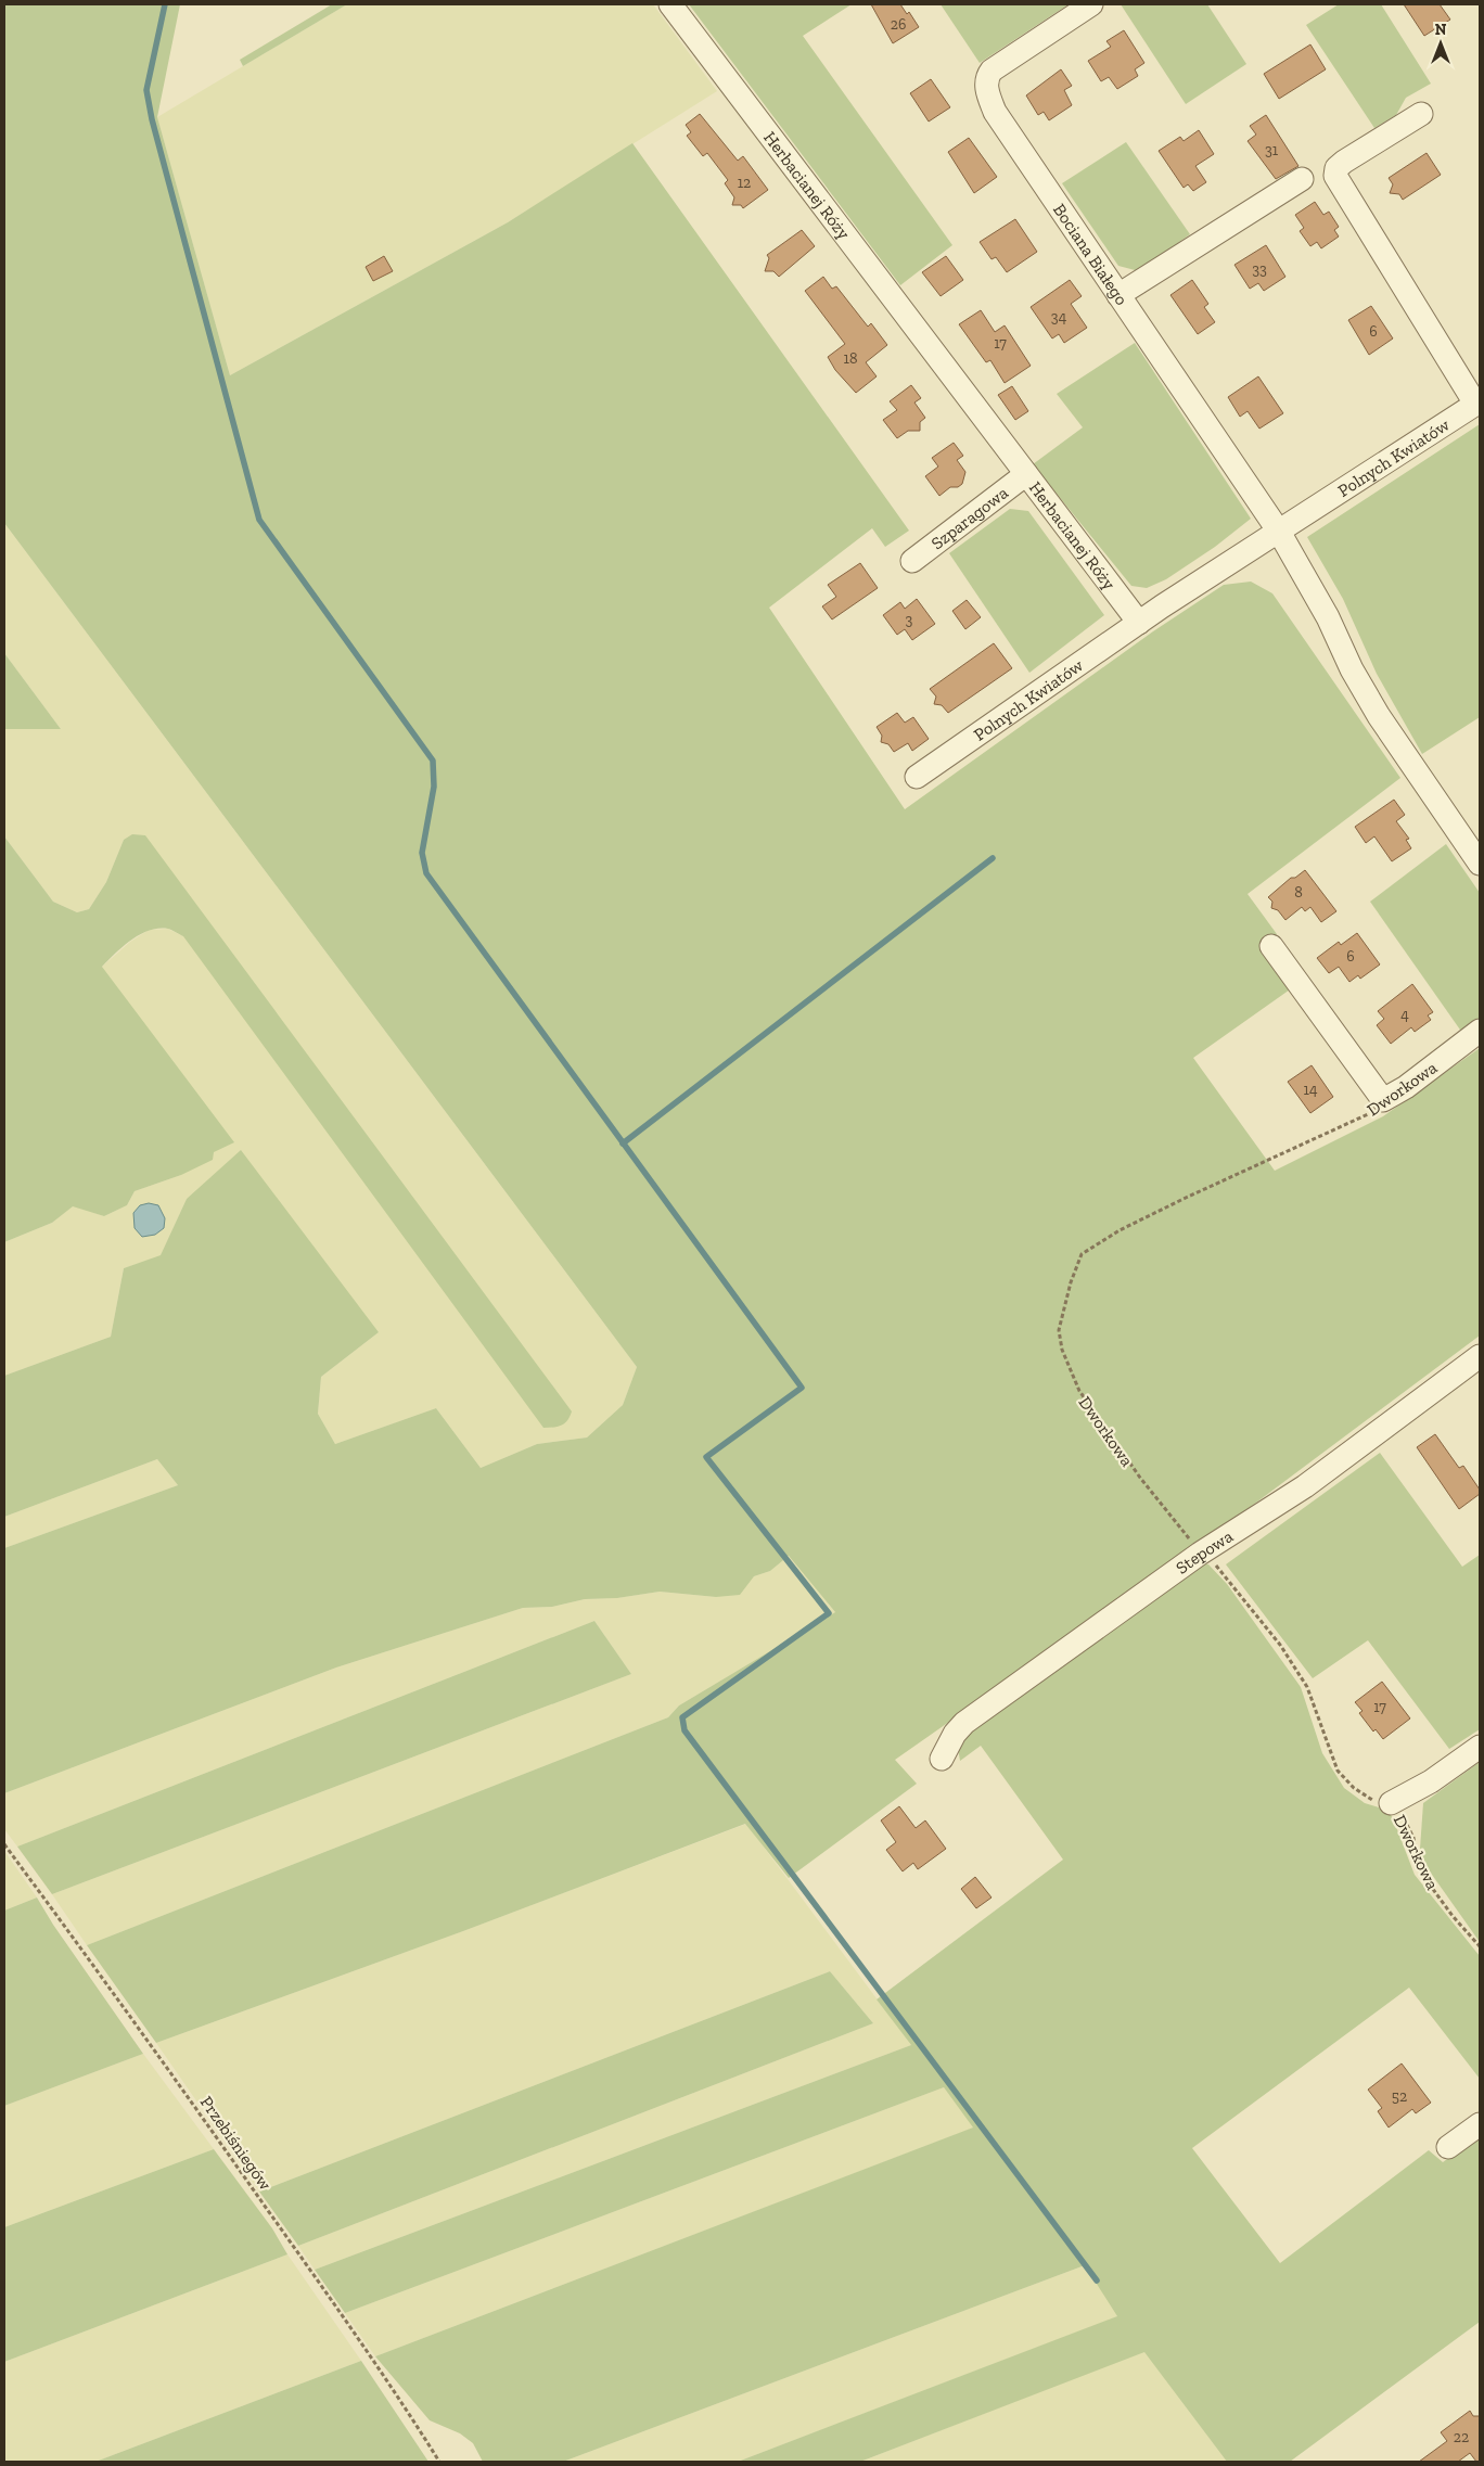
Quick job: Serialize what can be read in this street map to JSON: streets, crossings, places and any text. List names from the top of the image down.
{
  "streets": {
    "street": [
      "Herbacianej Róży",
      "Bociana Białego",
      "Polnych Kwiatów",
      "Szparagowa",
      "Dworkowa",
      "Stepowa"
    ],
    "path": ["Przebiśniegów"]
  },
  "crossings": [
    ["Herbacianej Róży", "Polnych Kwiatów"],
    ["Herbacianej Róży", "Szparagowa"],
    ["Bociana Białego", "Polnych Kwiatów"],
    ["Dworkowa", "Stepowa"]
  ],
  "house_numbers": [
    "26",
    "31",
    "12",
    "33",
    "34",
    "6",
    "17",
    "18",
    "3",
    "8",
    "6",
    "4",
    "14",
    "17",
    "52",
    "22"
  ],
  "north": "top"
}
